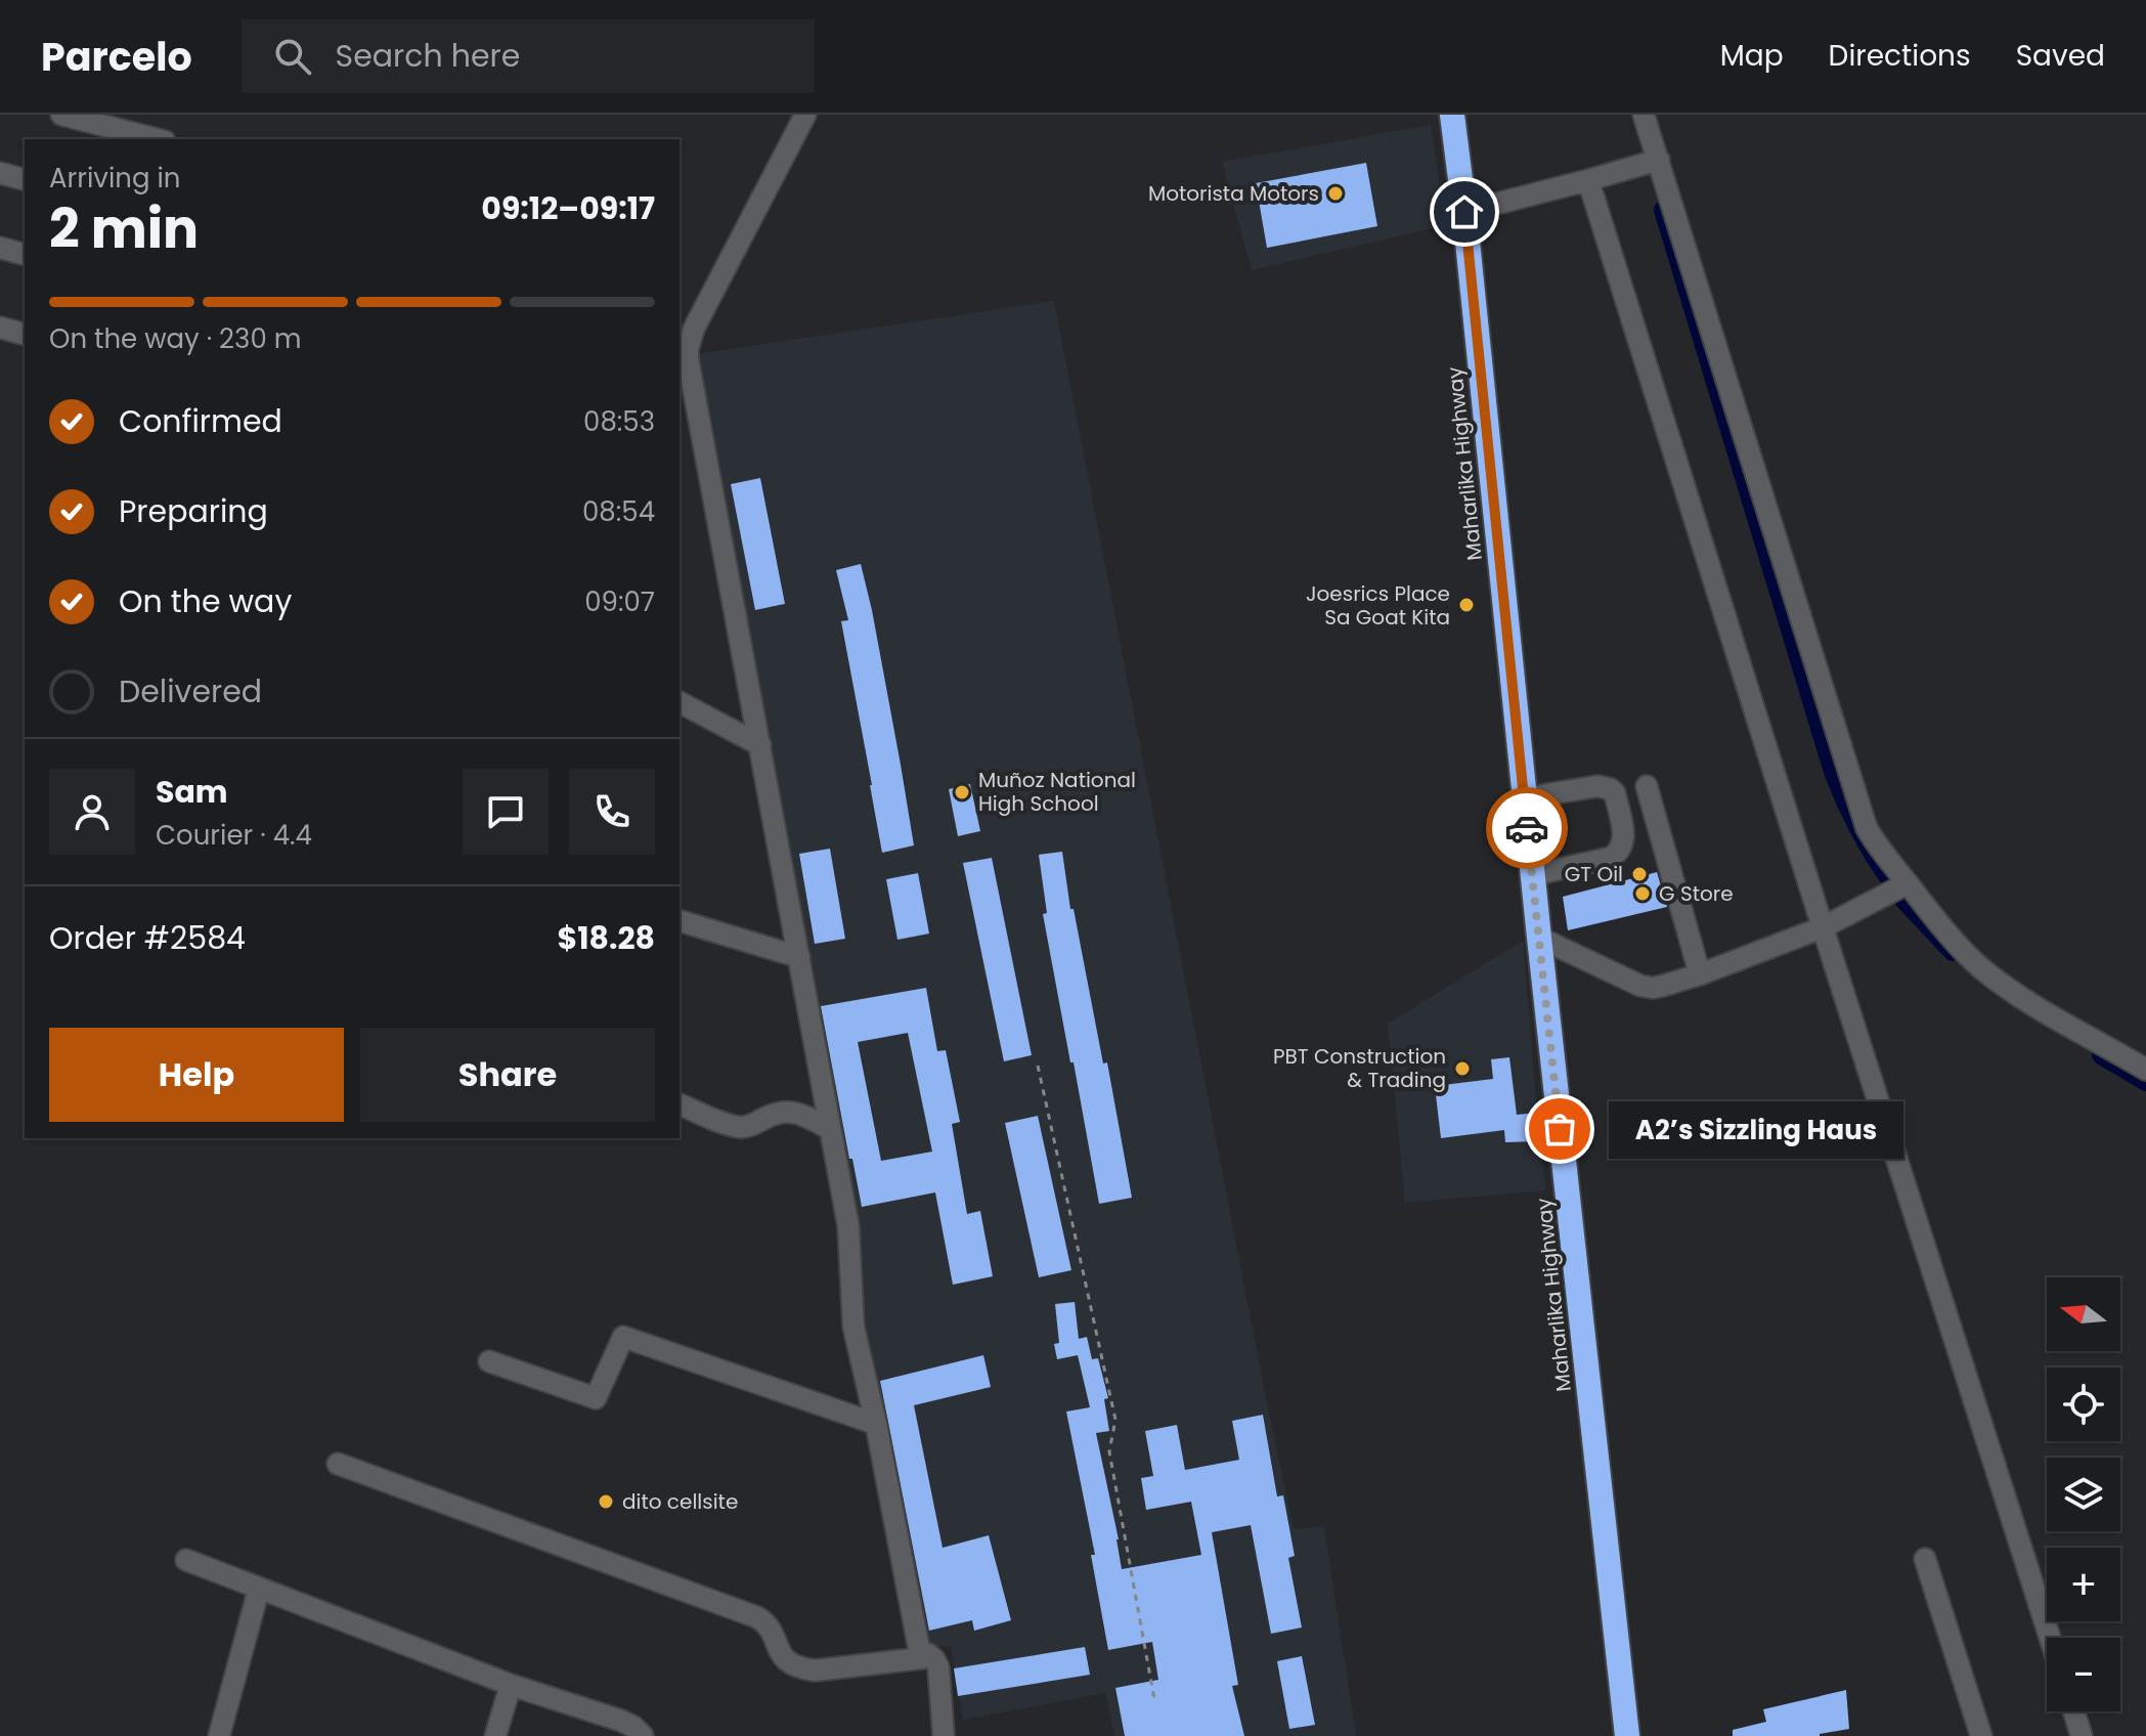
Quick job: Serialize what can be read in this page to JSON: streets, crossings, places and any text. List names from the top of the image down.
{
  "streets": {
    "highway": ["Maharlika Highway"]
  },
  "places": [
    "Motorista Motors",
    "Joesrics Place Sa Goat Kita",
    "Muñoz National High School",
    "GT Oil",
    "G Store",
    "PBT Construction & Trading",
    "A2’s Sizzling Haus",
    "dito cellsite"
  ],
  "north": "left",
  "page": {
    "header": "Parcelo",
    "search": "Search here",
    "nav": ["Map", "Directions", "Saved"],
    "heading": ["2 min", "Arriving in", "09:12–09:17"],
    "panel": [
      "Sam",
      "Courier · 4.4",
      "Order #2584",
      "$18.28"
    ],
    "bar": "On the way · 230 m",
    "list": [
      ["Confirmed", "08:53"],
      ["Preparing", "08:54"],
      ["On the way", "09:07"],
      "Delivered"
    ],
    "buttons": ["Help", "Share"],
    "bubble": "A2’s Sizzling Haus",
    "map_buttons": ["+", "−"]
  }
}
